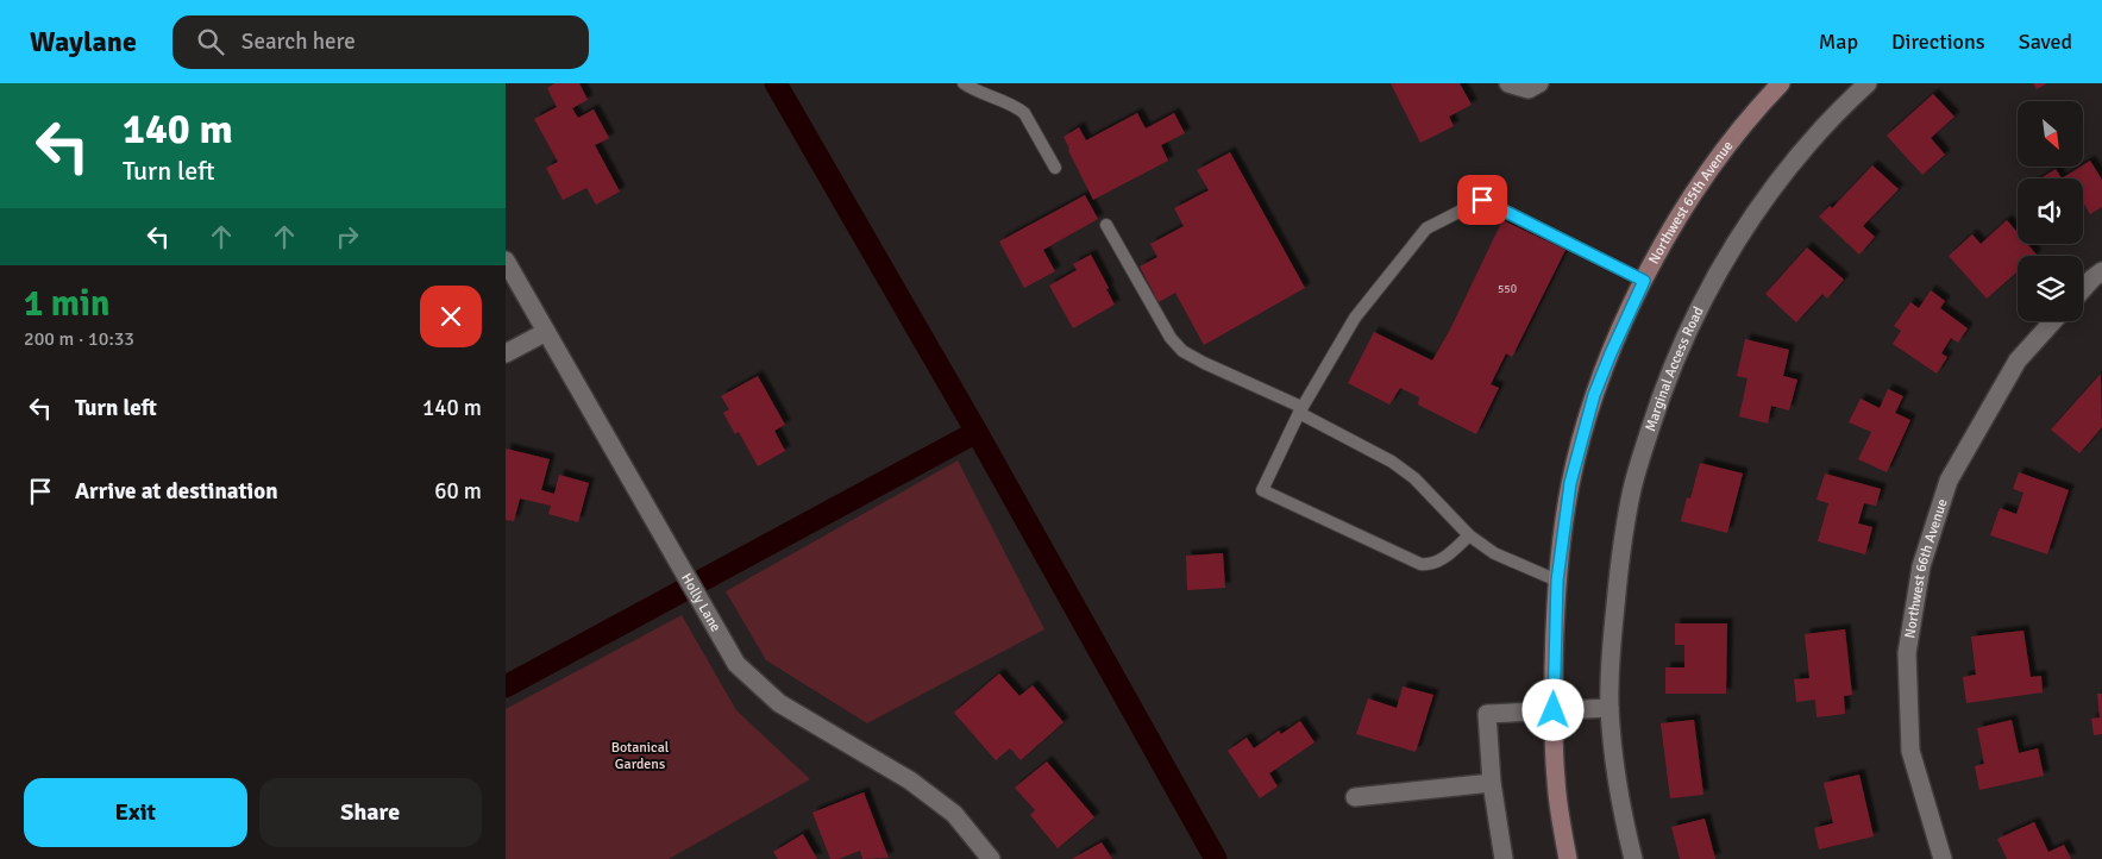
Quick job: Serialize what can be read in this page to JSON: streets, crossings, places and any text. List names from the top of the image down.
{
  "streets": {
    "street": [
      "Northwest 65th Avenue",
      "Marginal Access Road",
      "Northwest 66th Avenue",
      "Holly Lane"
    ]
  },
  "parks": ["Botanical Gardens"],
  "house_numbers": ["550"],
  "north": "bottom right",
  "page": {
    "header": "Waylane",
    "search": "Search here",
    "nav": ["Map", "Directions", "Saved"],
    "turn": ["140 m", "Turn left"],
    "heading": ["1 min", "200 m · 10:33"],
    "list": [
      {
        "name": "Turn left",
        "value": "140 m"
      },
      {
        "name": "Arrive at destination",
        "value": "60 m"
      }
    ],
    "buttons": ["Exit", "Share"]
  }
}
